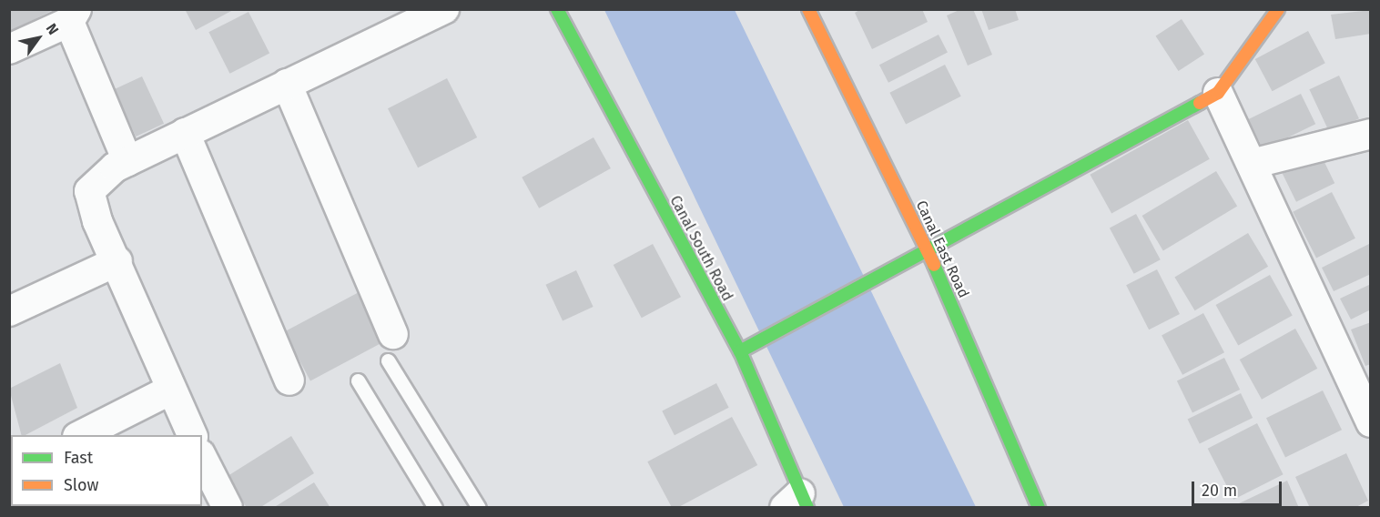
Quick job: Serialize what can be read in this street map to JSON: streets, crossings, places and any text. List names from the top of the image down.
{
  "streets": {
    "street": ["Canal South Road", "Canal East Road"]
  },
  "legend": ["Fast", "Slow"],
  "scale_bar": "20 m",
  "north": "top right"
}
